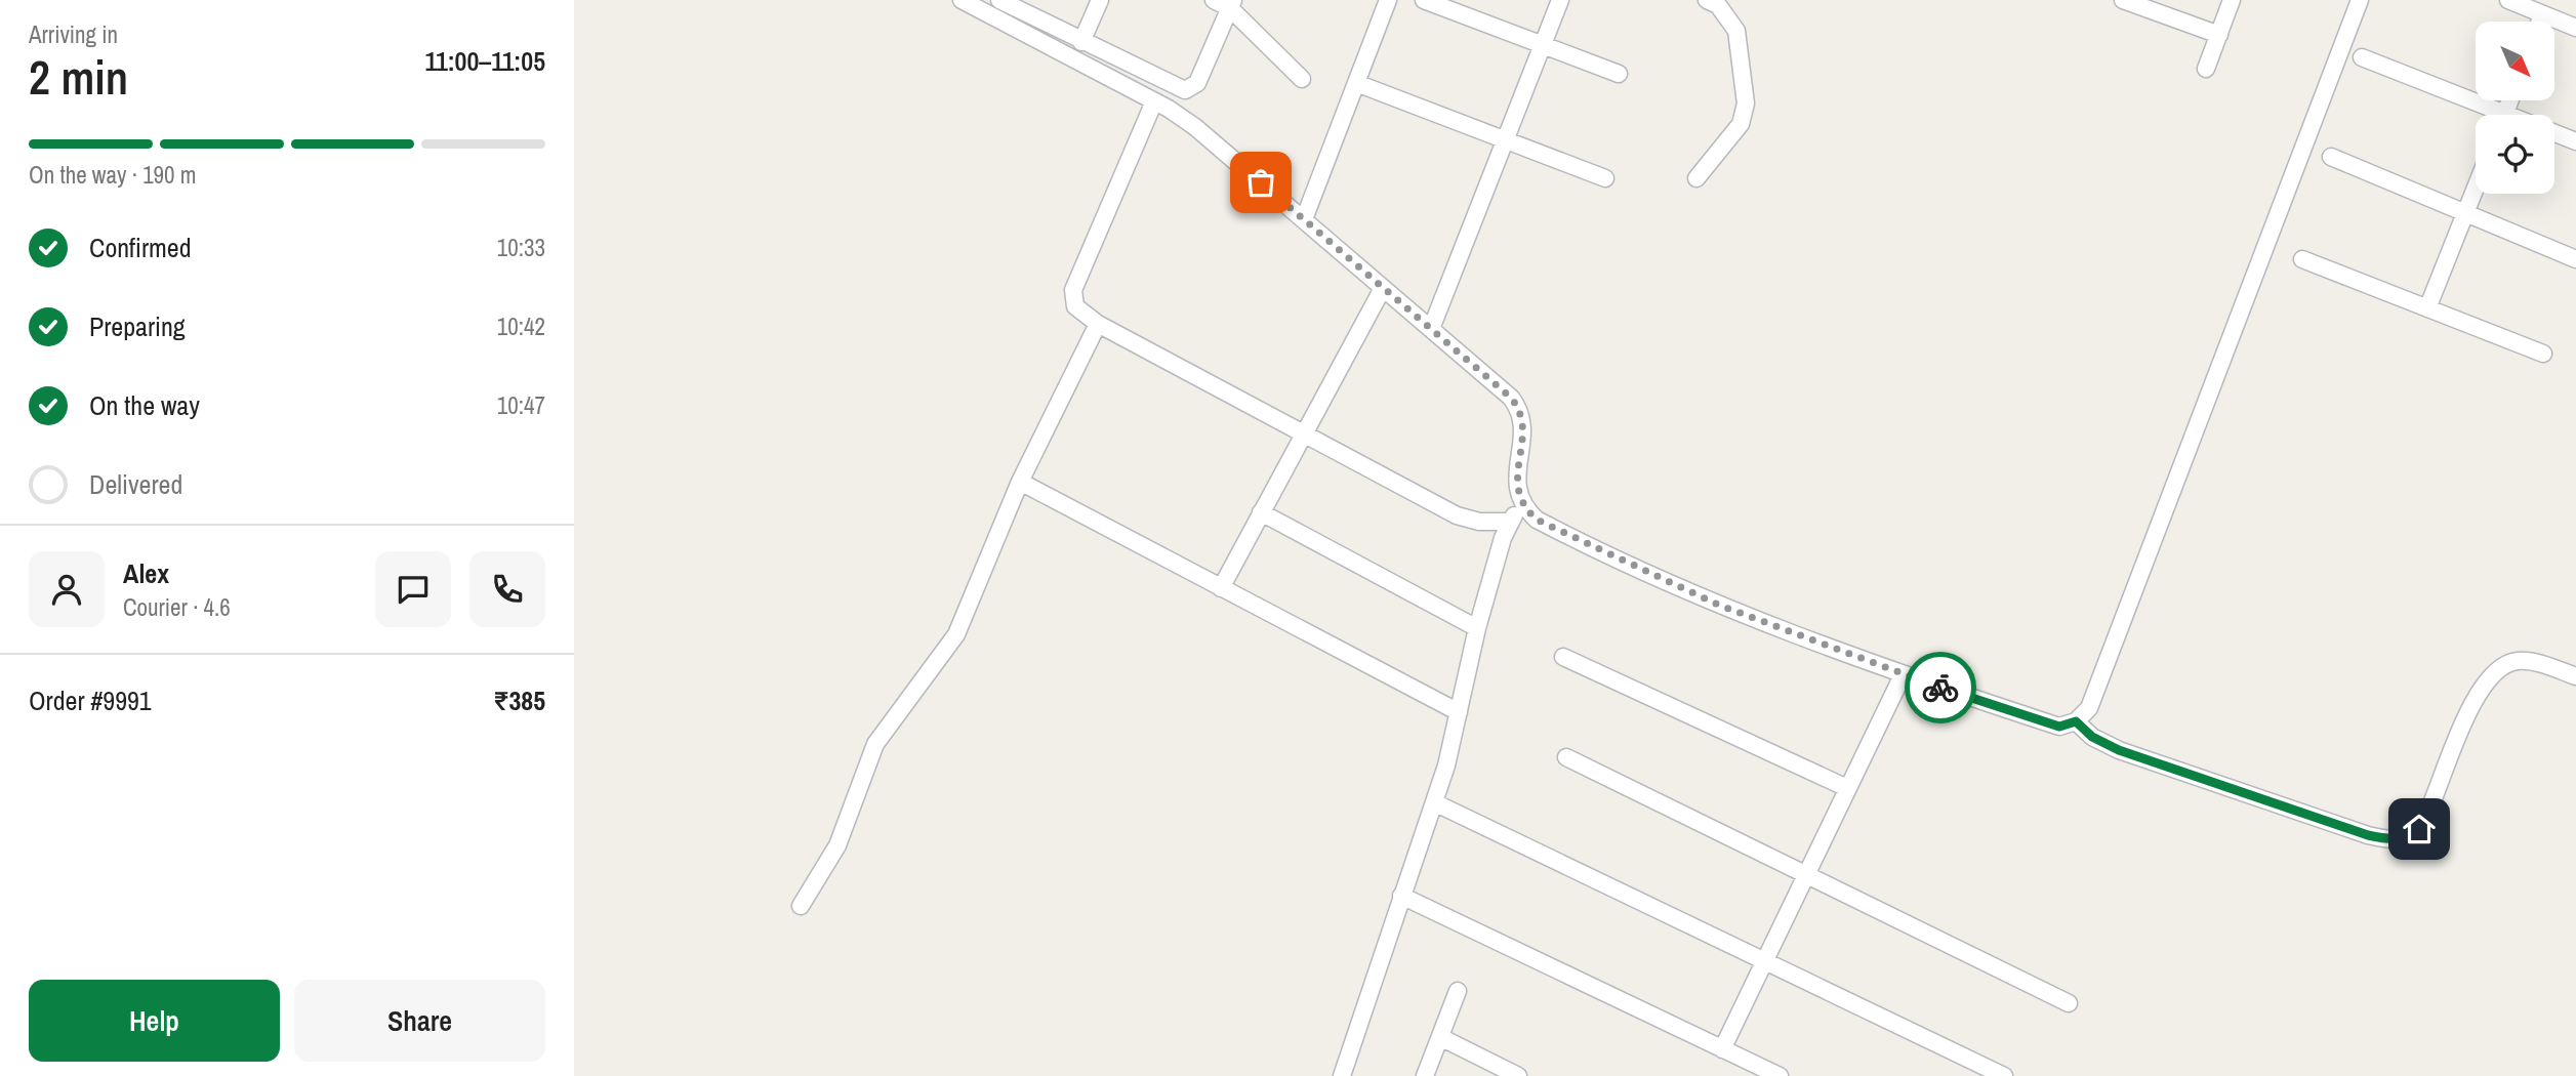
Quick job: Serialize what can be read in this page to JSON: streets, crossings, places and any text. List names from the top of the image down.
{
  "north": "bottom right",
  "page": {
    "heading": ["2 min", "Arriving in", "11:00–11:05"],
    "panel": [
      "Alex",
      "Courier · 4.6",
      "Order #9991",
      "₹385"
    ],
    "bar": "On the way · 190 m",
    "list": [
      ["Confirmed", "10:33"],
      ["Preparing", "10:42"],
      ["On the way", "10:47"],
      "Delivered"
    ],
    "buttons": ["Help", "Share"]
  }
}
